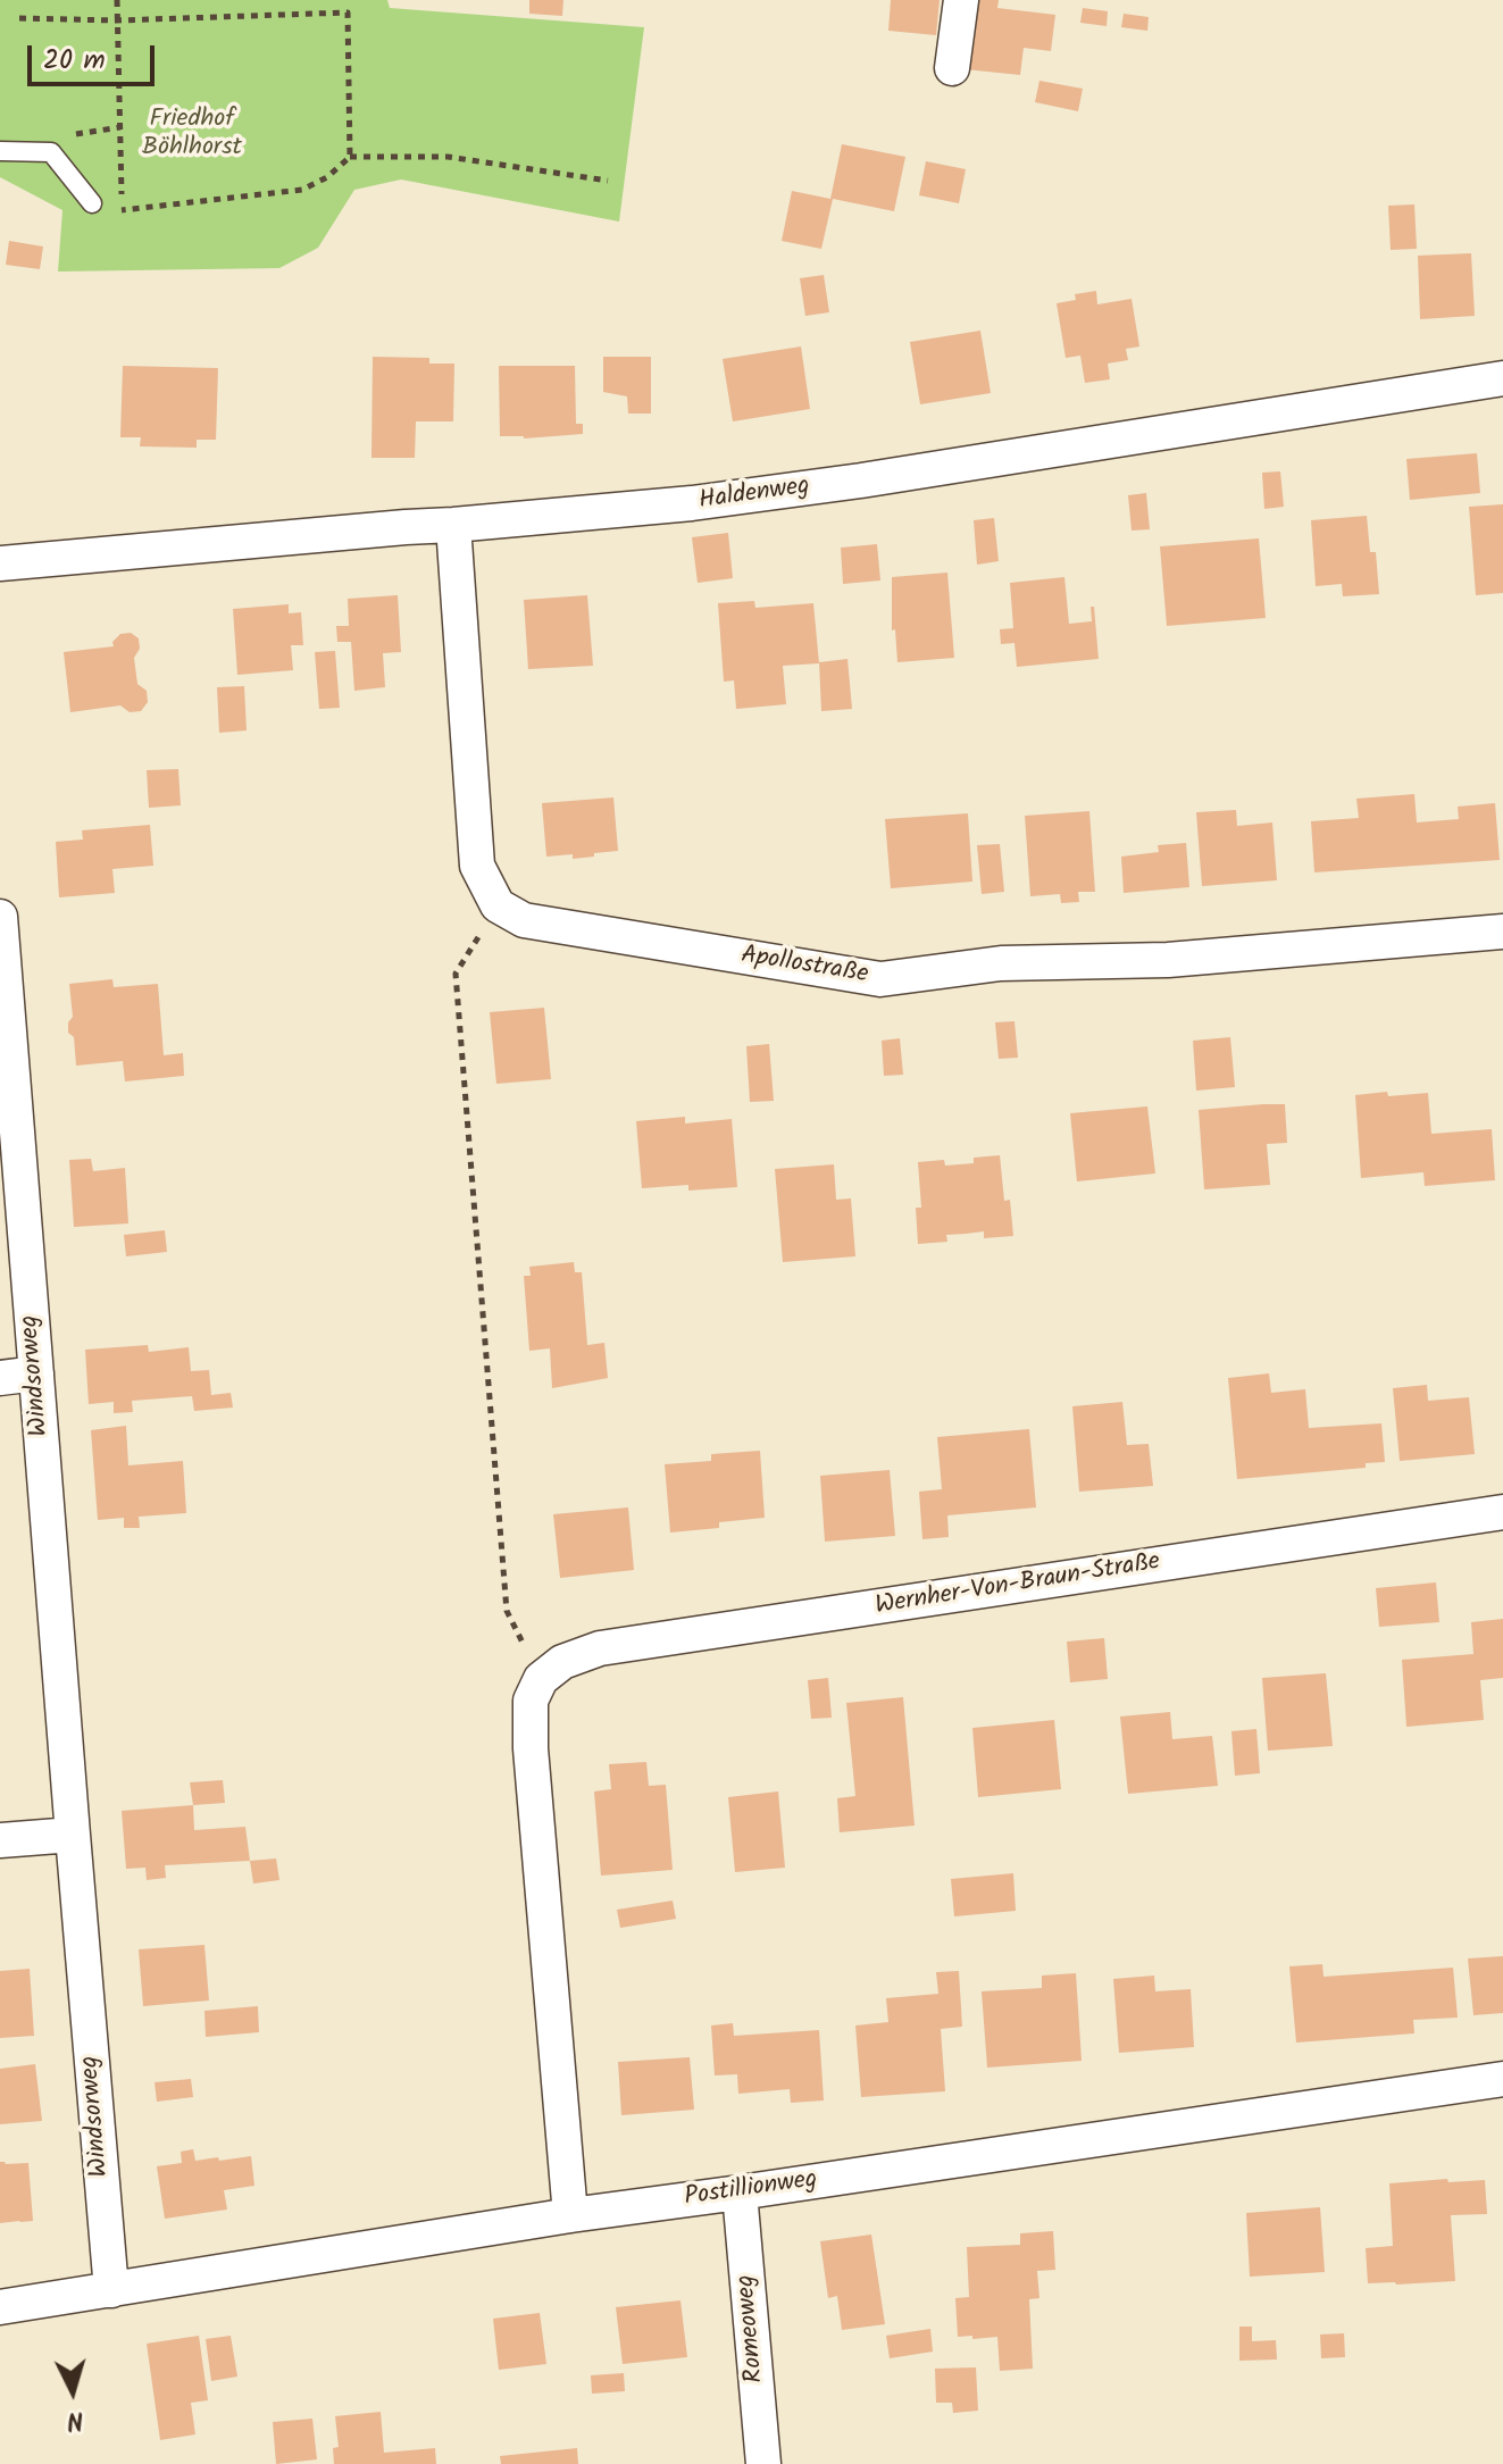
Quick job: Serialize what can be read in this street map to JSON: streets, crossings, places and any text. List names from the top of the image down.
{
  "streets": {
    "street": [
      "Haldenweg",
      "Apollostraße",
      "Windsorweg",
      "Wernher-Von-Braun-Straße",
      "Postillionweg",
      "Romeoweg"
    ]
  },
  "crossings": [
    ["Windsorweg", "Postillionweg"],
    ["Postillionweg", "Romeoweg"]
  ],
  "parks": ["Friedhof Böhlhorst"],
  "scale_bar": "20 m",
  "north": "bottom"
}
